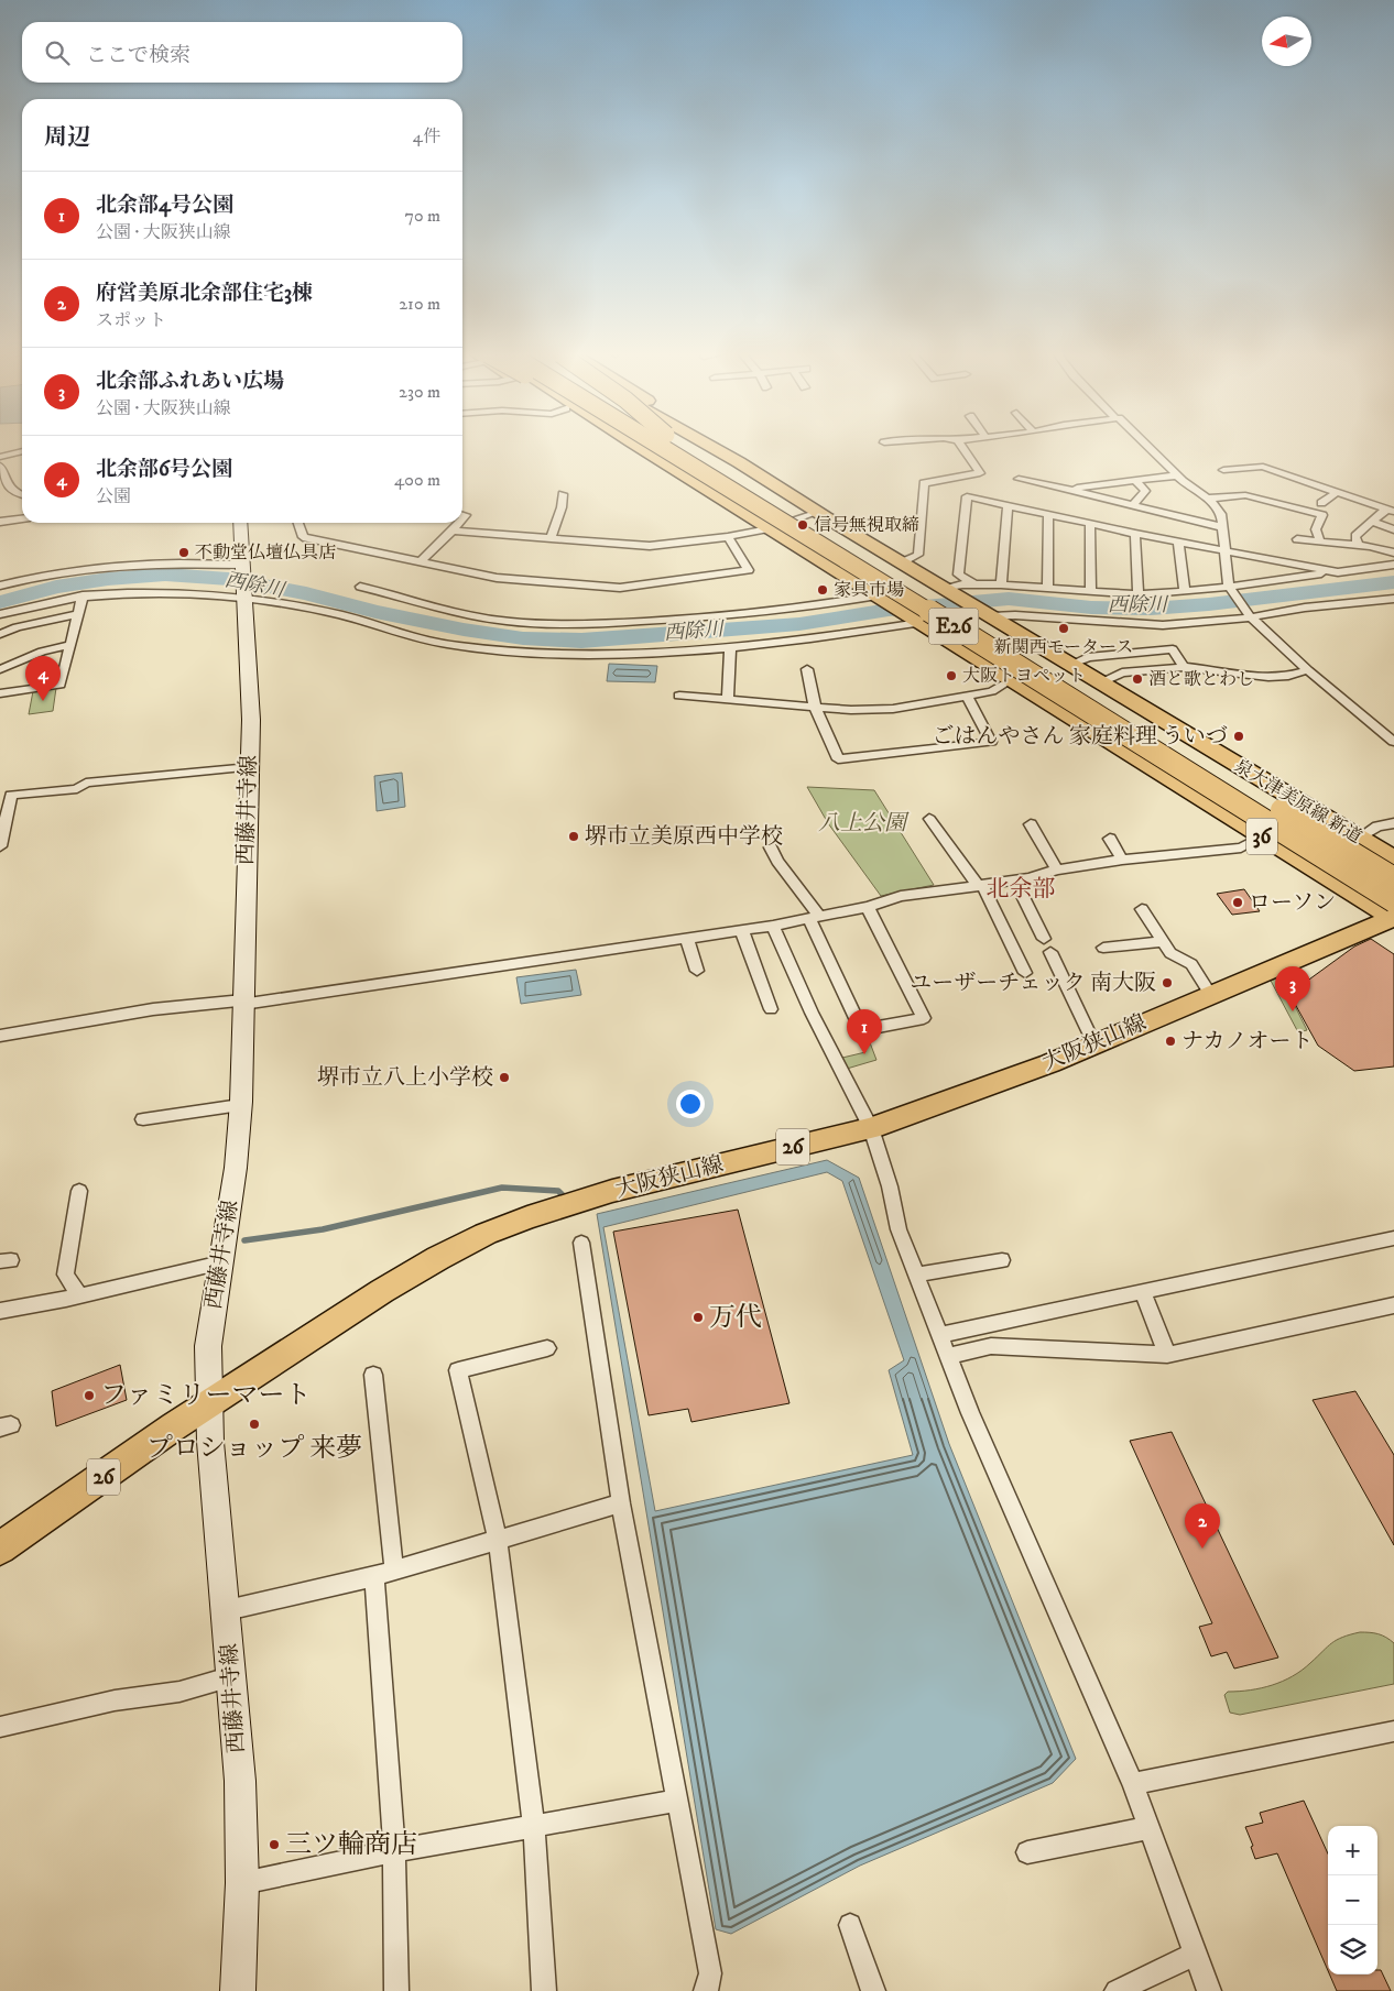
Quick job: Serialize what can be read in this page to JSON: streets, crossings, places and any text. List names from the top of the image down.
{
  "streets": {
    "highway": ["E26"],
    "main road": [
      "泉大津美原線 新道",
      "西藤井寺線",
      "36",
      "大阪狭山線",
      "26"
    ]
  },
  "crossings": [
    ["E26", "36"],
    ["E26", "大阪狭山線"],
    ["泉大津美原線 新道", "36"],
    ["西藤井寺線", "大阪狭山線"],
    ["36", "大阪狭山線"]
  ],
  "districts": ["北余部"],
  "water": ["西除川"],
  "parks": ["八上公園"],
  "places": [
    "信号無視取締",
    "不動堂仏壇仏具店",
    "家具市場",
    "新関西モータース",
    "大阪トヨペット",
    "酒と歌とわし",
    "ごはんやさん 家庭料理 ういづ",
    "堺市立美原西中学校",
    "ローソン",
    "ユーザーチェック 南大阪",
    "ナカノオート",
    "堺市立八上小学校",
    "万代",
    "ファミリーマート",
    "プロショップ 来夢",
    "三ツ輪商店"
  ],
  "north": "left",
  "page": {
    "search": "ここで検索",
    "heading": ["周辺", "4件"],
    "list": [
      {
        "mark": "1",
        "name": "北余部4号公園",
        "note": "公園 · 大阪狭山線",
        "value": "70 m"
      },
      {
        "mark": "2",
        "name": "府営美原北余部住宅3棟",
        "note": "スポット",
        "value": "210 m"
      },
      {
        "mark": "3",
        "name": "北余部ふれあい広場",
        "note": "公園 · 大阪狭山線",
        "value": "230 m"
      },
      {
        "mark": "4",
        "name": "北余部6号公園",
        "note": "公園",
        "value": "400 m"
      }
    ],
    "pins": [
      "4",
      "3",
      "1",
      "2"
    ],
    "map_buttons": ["+", "−"]
  }
}
